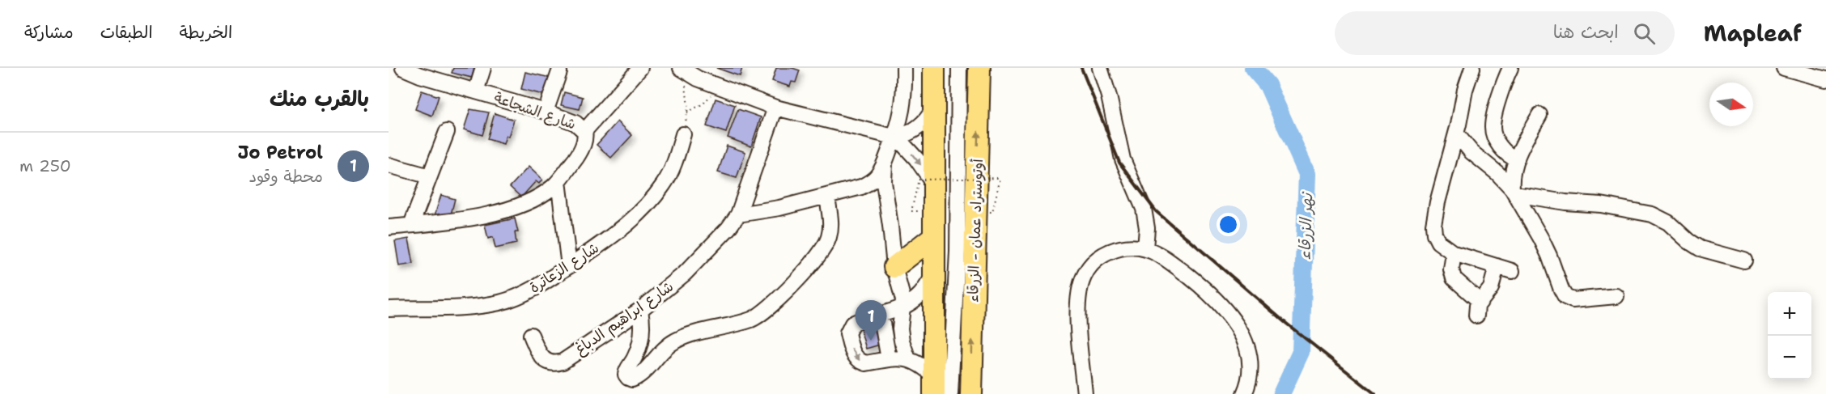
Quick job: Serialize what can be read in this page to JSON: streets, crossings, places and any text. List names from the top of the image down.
{
  "streets": {
    "highway": ["أوتوستراد عمان - الزرقاء"],
    "street": ["شارع الشجاعة", "شارع الزعاترة", "شارع ابراهيم الدباغ"]
  },
  "water": ["نهر الزرقاء"],
  "north": "right",
  "page": {
    "header": "Mapleaf",
    "search": "ابحث هنا",
    "nav": ["الخريطة", "الطبقات", "مشاركة"],
    "heading": "بالقرب منك",
    "list": [
      {
        "mark": "1",
        "name": "Jo Petrol",
        "note": "محطة وقود",
        "value": "250 m"
      }
    ],
    "map_buttons": ["+", "−"],
    "pins": "1"
  }
}
